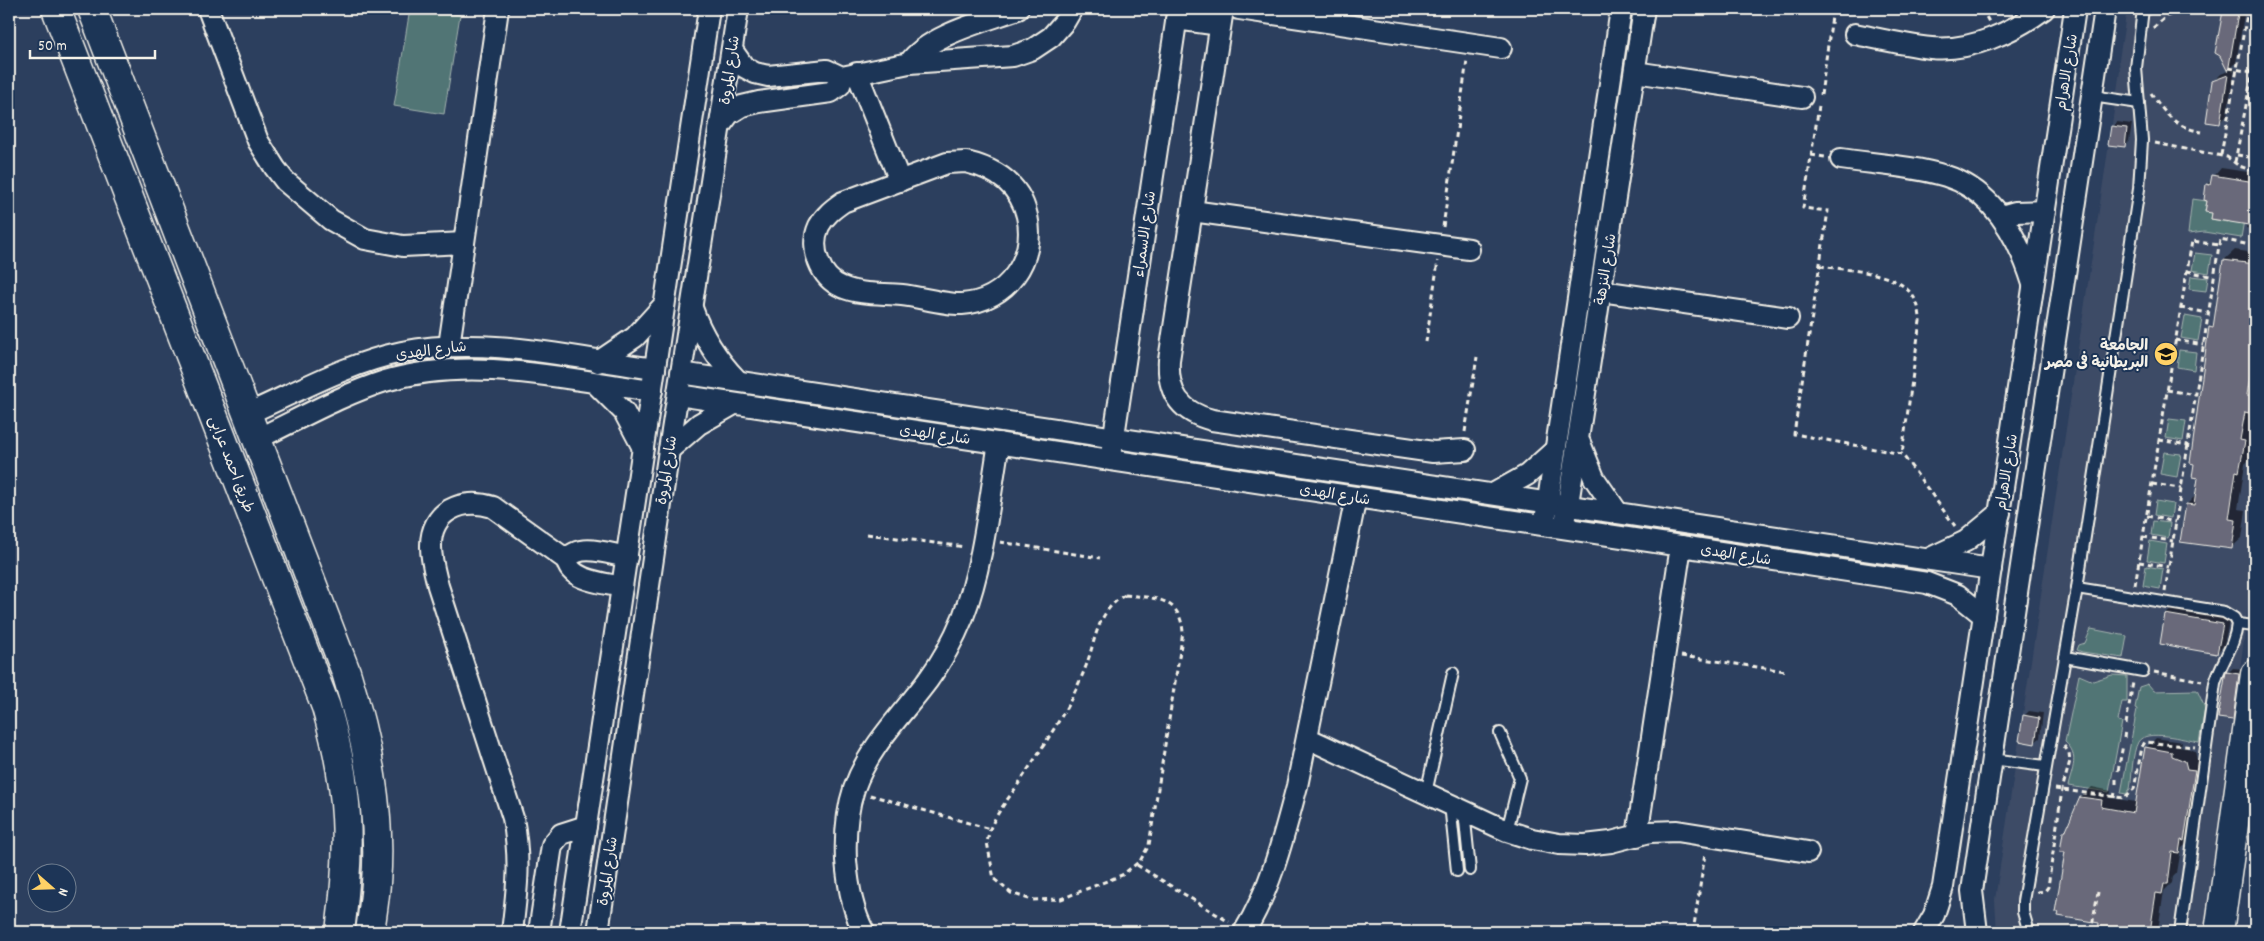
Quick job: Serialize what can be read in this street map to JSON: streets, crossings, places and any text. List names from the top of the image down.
{
  "streets": {
    "street": [
      "شارع المروة",
      "شارع الاهرام",
      "شارع الاسمراء",
      "شارع النزهة",
      "شارع الهدى",
      "طريق احمد عرابى"
    ]
  },
  "crossings": [
    ["شارع المروة", "شارع الهدى"],
    ["شارع الاهرام", "شارع الهدى"],
    ["شارع الاسمراء", "شارع الهدى"],
    ["شارع النزهة", "شارع الهدى"]
  ],
  "places": {
    "school or university": ["الجامعة البريطانية فى مصر"]
  },
  "scale_bar": "50 m",
  "north": "right"
}
